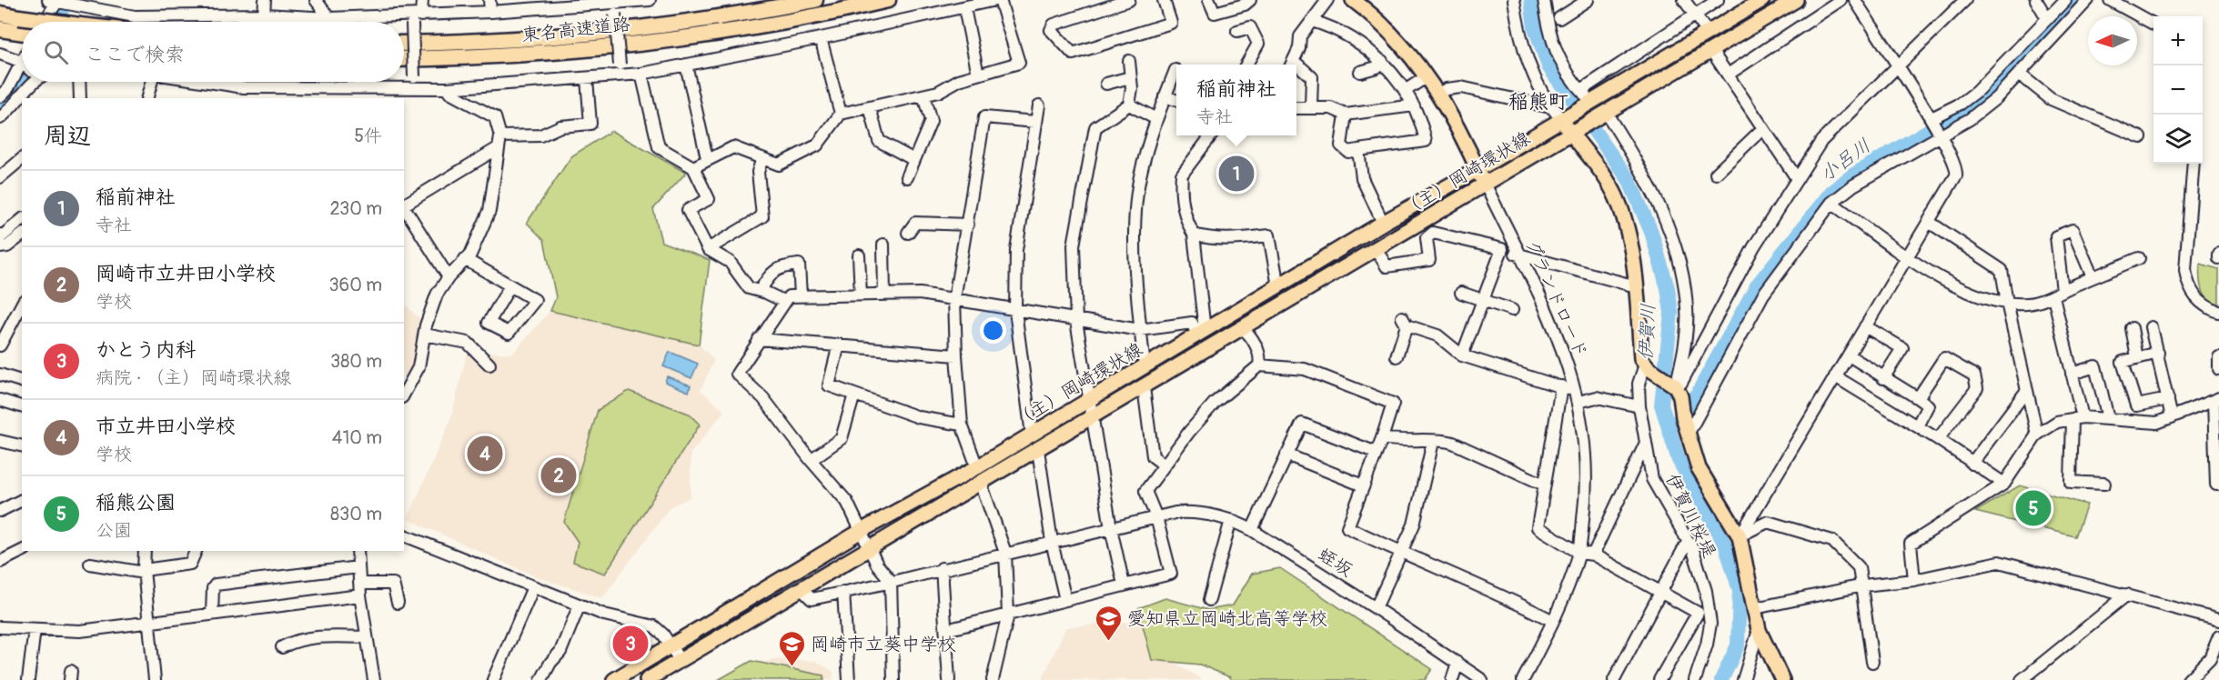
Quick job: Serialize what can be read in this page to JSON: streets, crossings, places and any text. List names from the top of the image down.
{
  "streets": {
    "highway": ["東名高速道路"],
    "main road": ["（主）岡崎環状線"],
    "street": ["グランドロード", "伊賀川桜堤", "蛭坂"]
  },
  "crossings": [
    ["（主）岡崎環状線", "グランドロード"],
    ["（主）岡崎環状線", "蛭坂"]
  ],
  "districts": ["稲熊町"],
  "water": ["小呂川", "伊賀川"],
  "places": {
    "school or university": ["愛知県立岡崎北高等学校", "岡崎市立葵中学校"]
  },
  "north": "left",
  "page": {
    "map_buttons": ["+", "−"],
    "search": "ここで検索",
    "popup": ["稲前神社", "寺社"],
    "heading": ["周辺", "5件"],
    "pins": [
      "1",
      "4",
      "2",
      "5",
      "3"
    ],
    "list": [
      {
        "mark": "1",
        "name": "稲前神社",
        "note": "寺社",
        "value": "230 m"
      },
      {
        "mark": "2",
        "name": "岡崎市立井田小学校",
        "note": "学校",
        "value": "360 m"
      },
      {
        "mark": "3",
        "name": "かとう内科",
        "note": "病院 · （主）岡崎環状線",
        "value": "380 m"
      },
      {
        "mark": "4",
        "name": "市立井田小学校",
        "note": "学校",
        "value": "410 m"
      },
      {
        "mark": "5",
        "name": "稲熊公園",
        "note": "公園",
        "value": "830 m"
      }
    ]
  }
}
